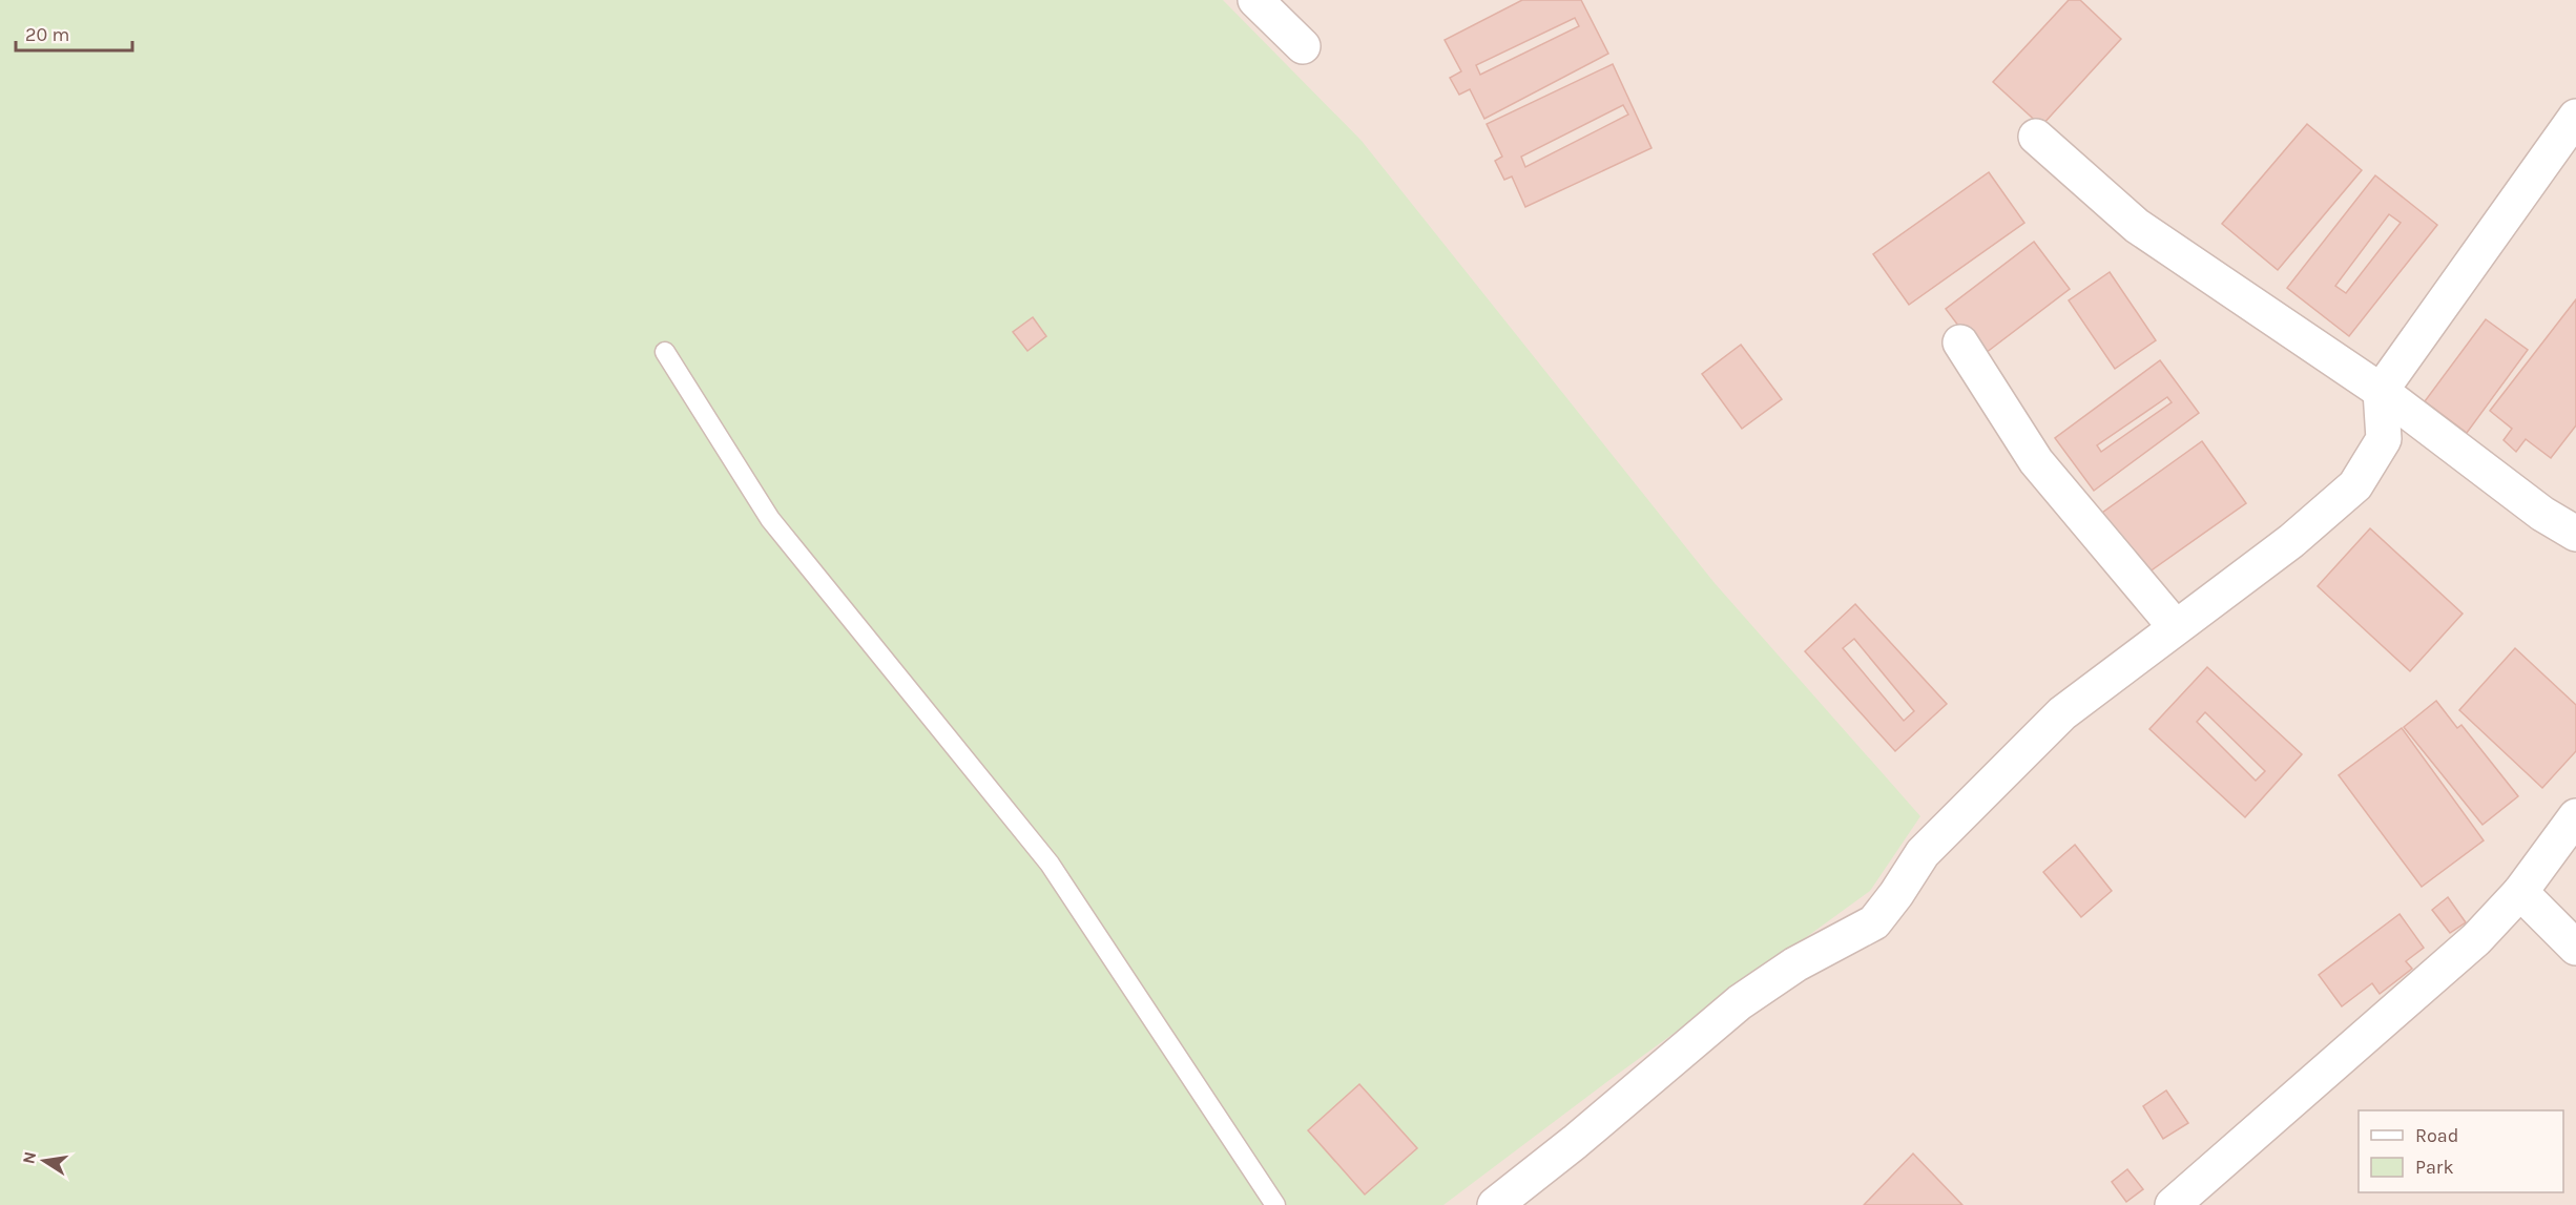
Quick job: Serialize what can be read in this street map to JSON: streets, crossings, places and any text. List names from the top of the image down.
{
  "legend": ["Road", "Park"],
  "scale_bar": "20 m",
  "north": "left"
}
